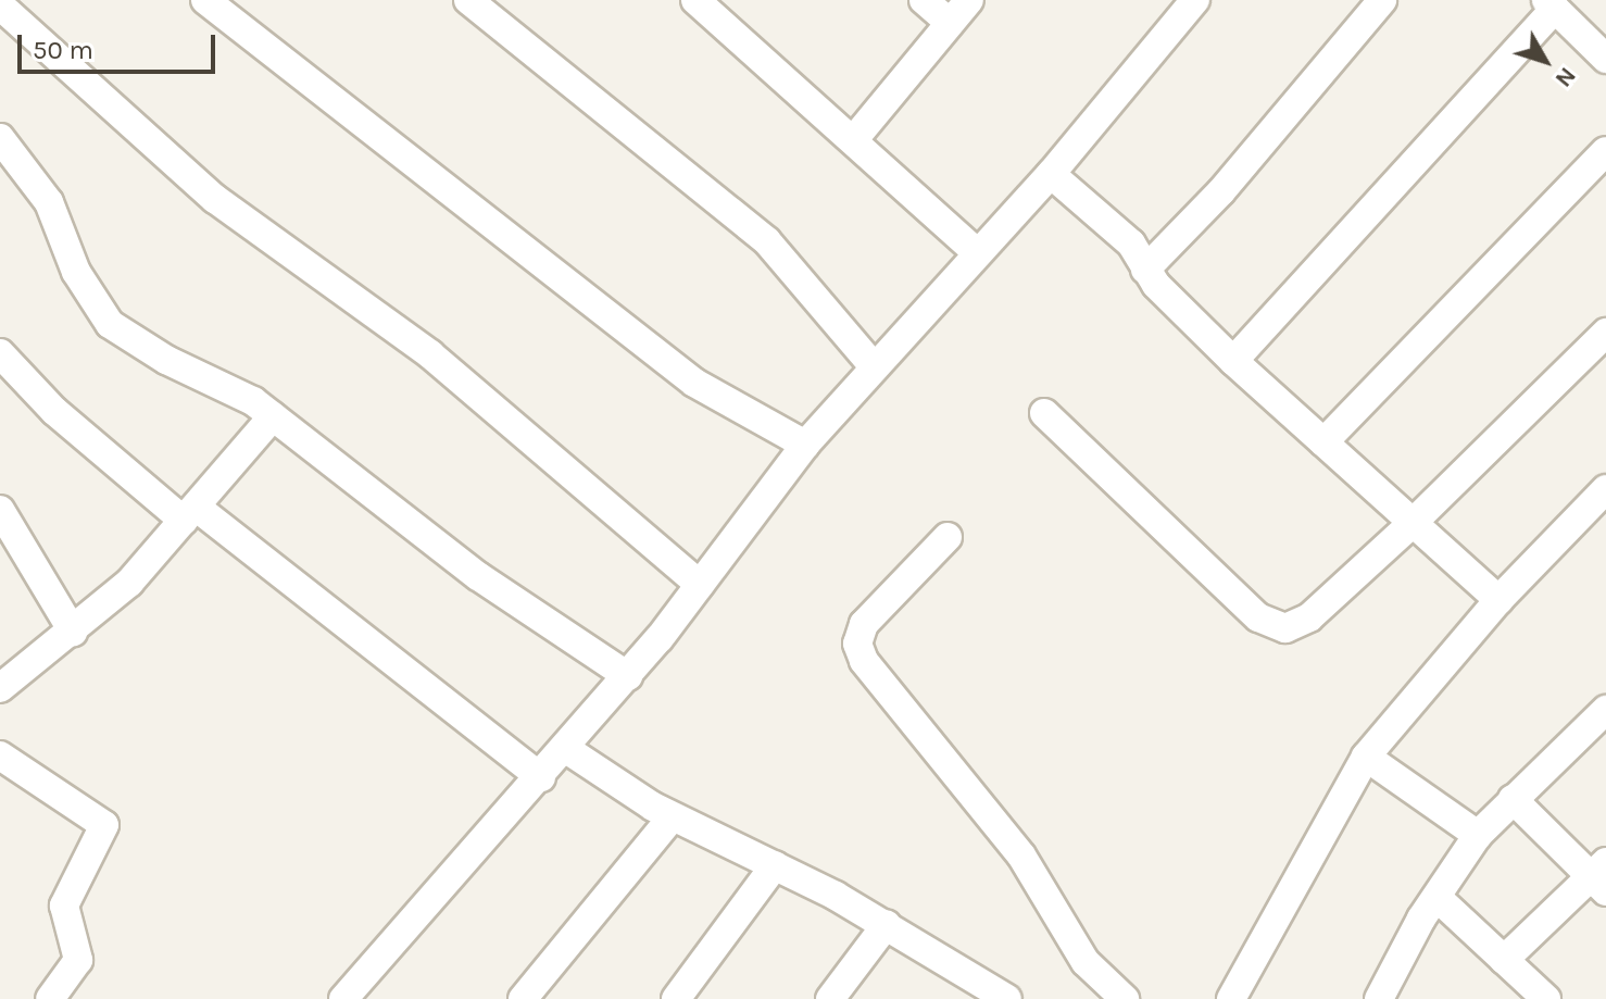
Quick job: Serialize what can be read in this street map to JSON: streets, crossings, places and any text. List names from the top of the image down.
{
  "scale_bar": "50 m",
  "north": "bottom right"
}
